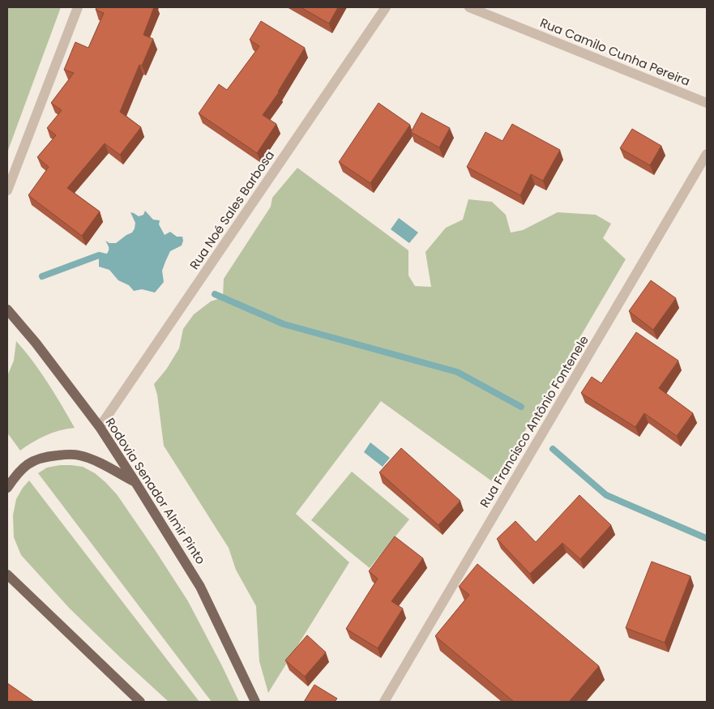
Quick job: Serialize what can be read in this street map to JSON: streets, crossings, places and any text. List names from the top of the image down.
{
  "streets": {
    "main road": ["Rodovia Senador Almir Pinto"],
    "street": ["Rua Camilo Cunha Pereira", "Rua Noé Sales Barbosa", "Rua Francisco Antônio Fontenele"]
  },
  "crossings": [
    ["Rua Noé Sales Barbosa", "Rodovia Senador Almir Pinto"]
  ]
}
